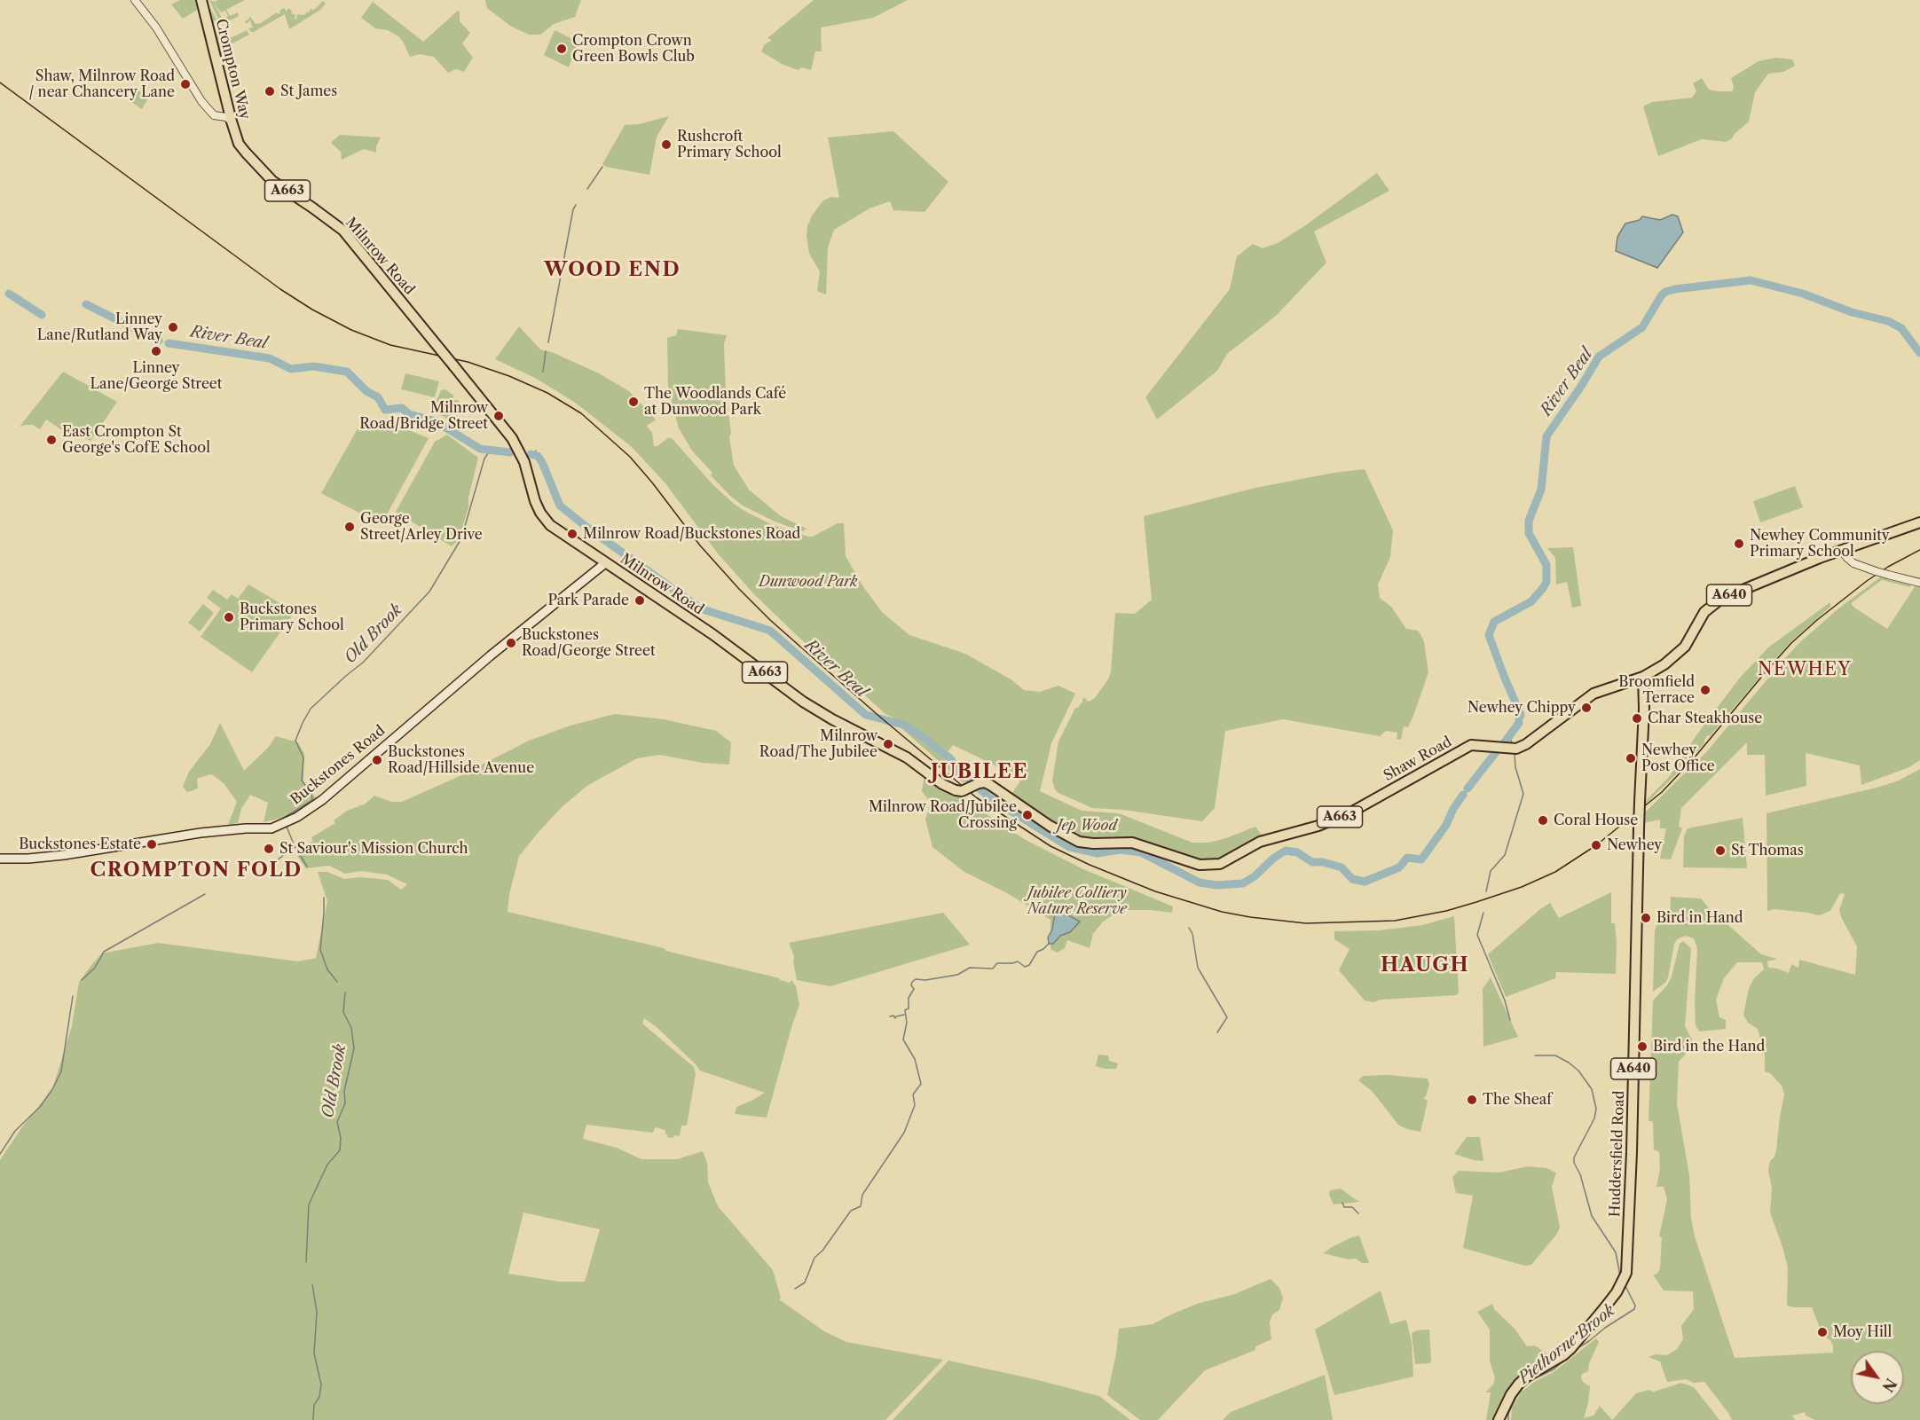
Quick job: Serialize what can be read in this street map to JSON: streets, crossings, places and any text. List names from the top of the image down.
{
  "streets": {
    "main road": [
      "Crompton Way",
      "A663",
      "Milnrow Road",
      "A640",
      "Shaw Road",
      "Buckstones Road",
      "Huddersfield Road"
    ]
  },
  "crossings": [
    ["Crompton Way", "Milnrow Road"],
    ["Milnrow Road", "Shaw Road"],
    ["Milnrow Road", "Buckstones Road"],
    ["A640", "Shaw Road"],
    ["A640", "Huddersfield Road"],
    ["Shaw Road", "Huddersfield Road"]
  ],
  "districts": [
    "WOOD END",
    "NEWHEY",
    "JUBILEE",
    "CROMPTON FOLD",
    "HAUGH"
  ],
  "water": ["River Beal", "Old Brook", "Piethorne Brook"],
  "parks": ["Dunwood Park", "Jep Wood", "Jubilee Colliery Nature Reserve"],
  "places": [
    "Crompton Crown Green Bowls Club",
    "Shaw, Milnrow Road / near Chancery Lane",
    "St James",
    "Rushcroft Primary School",
    "Linney Lane/Rutland Way",
    "Linney Lane/George Street",
    "The Woodlands Café at Dunwood Park",
    "Milnrow Road/Bridge Street",
    "East Crompton St George's CofE School",
    "George Street/Arley Drive",
    "Milnrow Road/Buckstones Road",
    "Newhey Community Primary School",
    "Park Parade",
    "Buckstones Primary School",
    "Buckstones Road/George Street",
    "Broomfield Terrace",
    "Newhey Chippy",
    "Char Steakhouse",
    "Milnrow Road/The Jubilee",
    "Newhey Post Office",
    "Buckstones Road/Hillside Avenue",
    "Milnrow Road/Jubilee Crossing",
    "Coral House",
    "Buckstones Estate",
    "Newhey",
    "St Saviour's Mission Church",
    "St Thomas",
    "Bird in Hand",
    "Bird in the Hand",
    "The Sheaf",
    "Moy Hill"
  ],
  "north": "bottom right"
}
